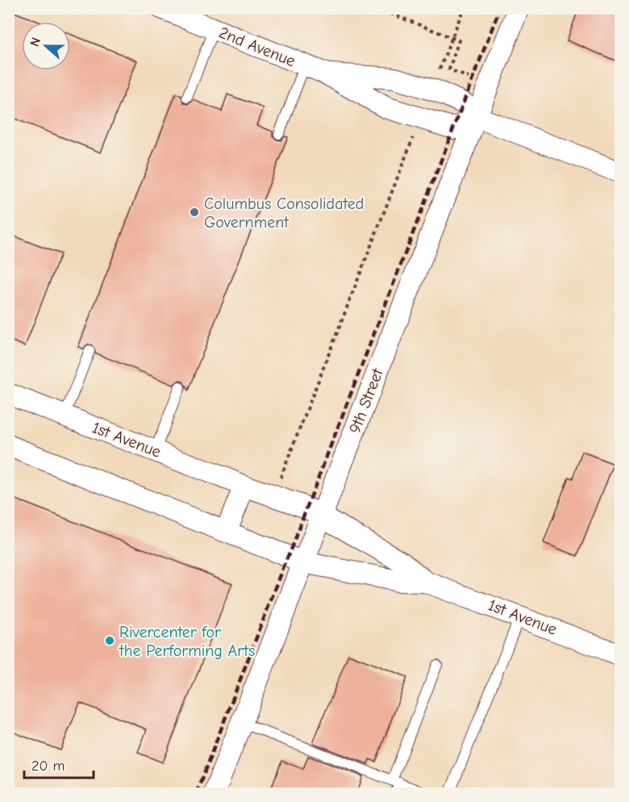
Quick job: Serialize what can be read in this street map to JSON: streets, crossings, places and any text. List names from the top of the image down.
{
  "streets": {
    "street": ["2nd Avenue", "9th Street", "1st Avenue"]
  },
  "crossings": [
    ["2nd Avenue", "9th Street"],
    ["9th Street", "1st Avenue"]
  ],
  "places": ["Columbus Consolidated Government", "Rivercenter for the Performing Arts"],
  "scale_bar": "20 m",
  "north": "left"
}
